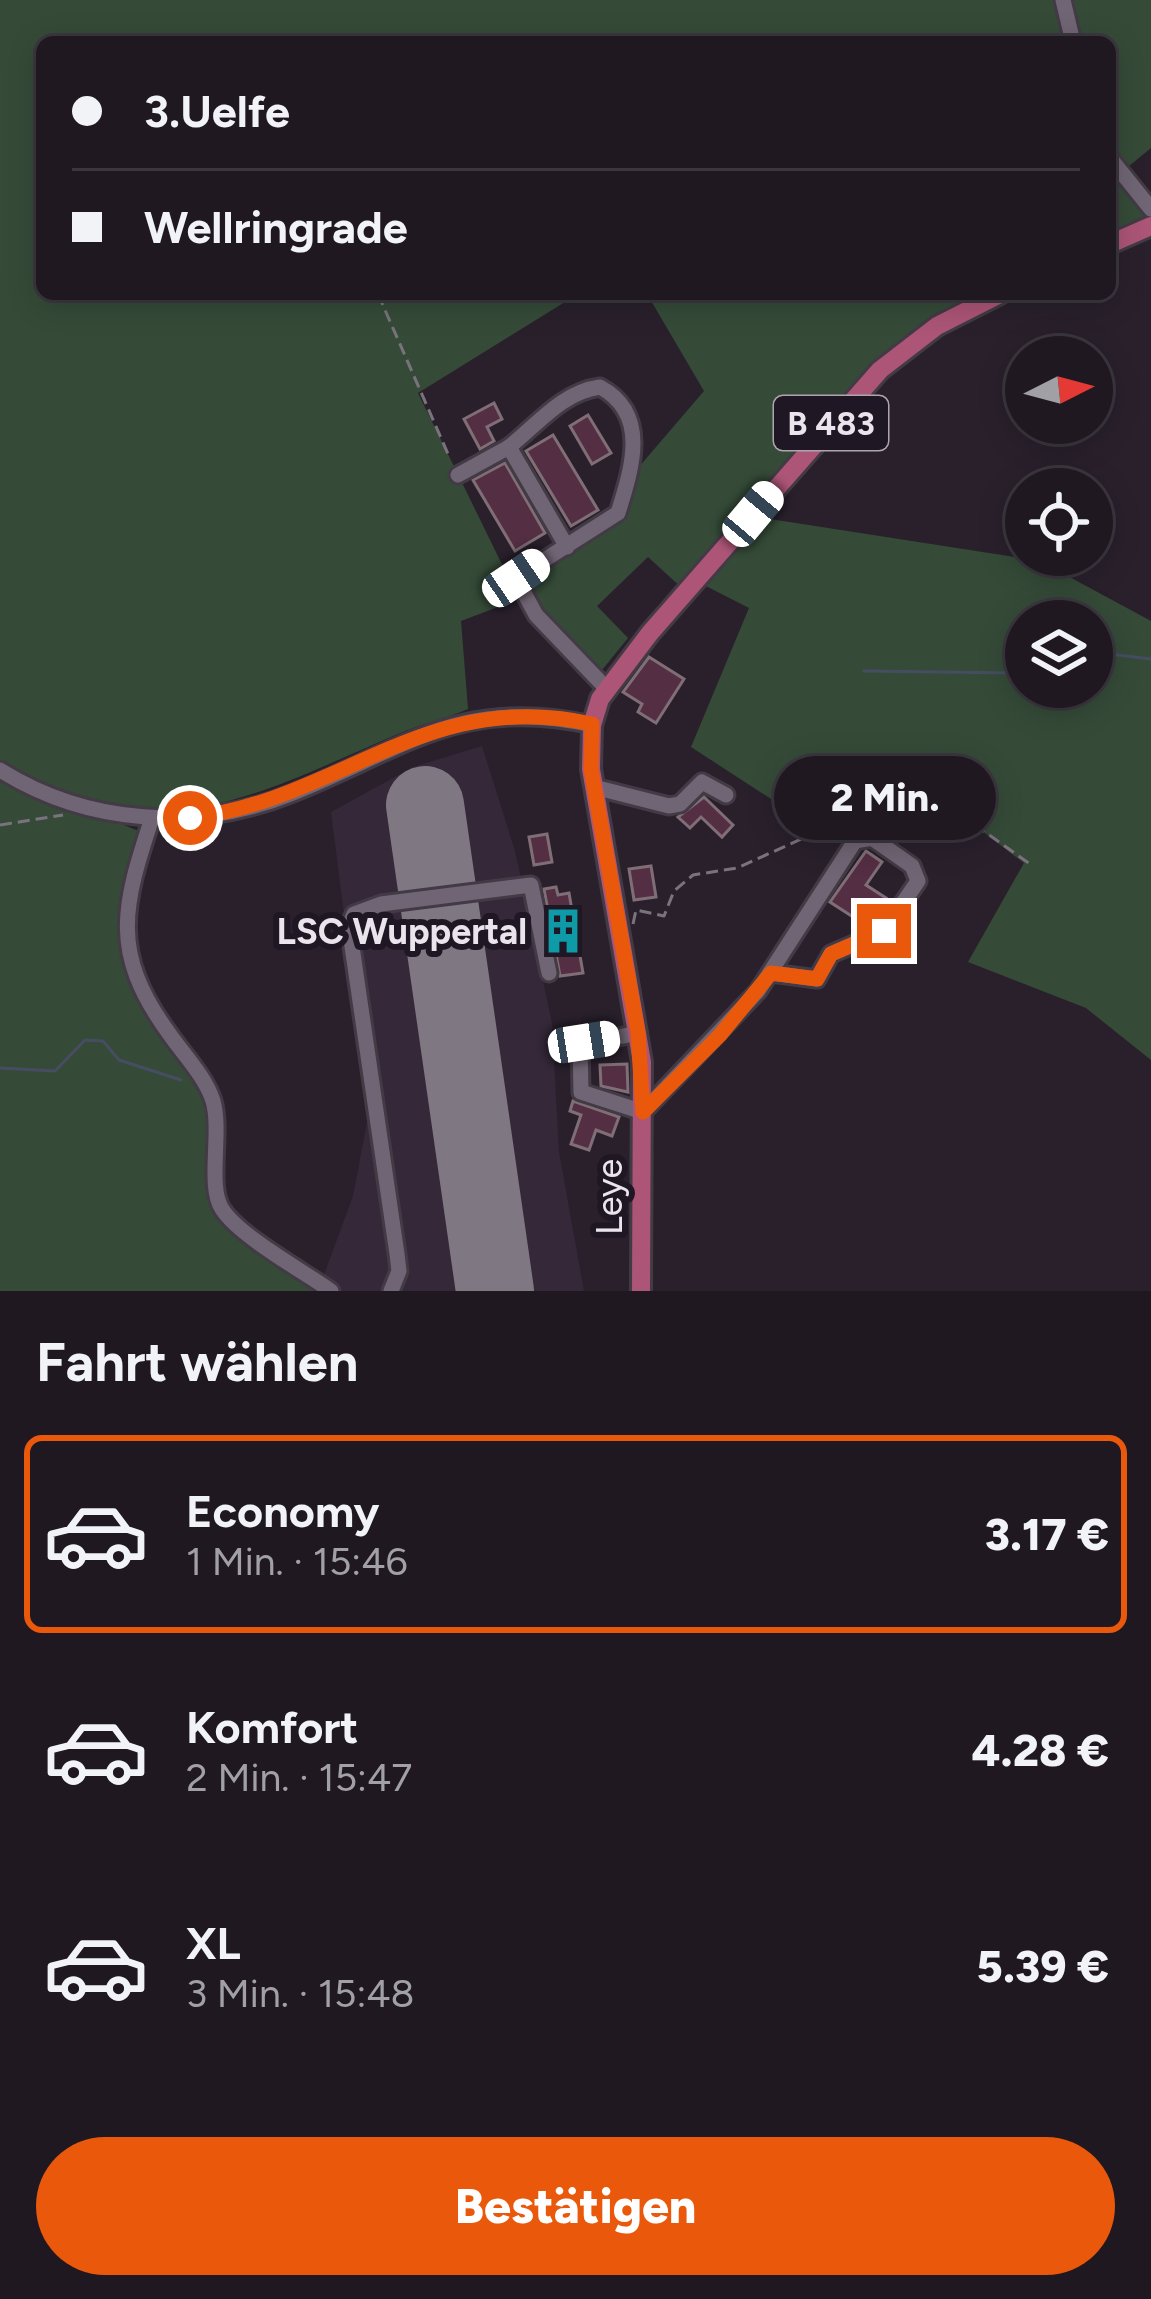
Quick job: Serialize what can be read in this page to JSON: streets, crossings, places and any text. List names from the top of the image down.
{
  "streets": {
    "main road": ["B 483", "Leye"]
  },
  "crossings": [
    ["B 483", "Leye"]
  ],
  "places": {
    "building": ["LSC Wuppertal"]
  },
  "north": "right",
  "page": {
    "banner": ["3.Uelfe", "Wellringrade"],
    "bubble": "2 Min.",
    "heading": "Fahrt wählen",
    "list": [
      {
        "name": "Economy",
        "note": "1 Min. · 15:46",
        "value": "3.17 €"
      },
      {
        "name": "Komfort",
        "note": "2 Min. · 15:47",
        "value": "4.28 €"
      },
      {
        "name": "XL",
        "note": "3 Min. · 15:48",
        "value": "5.39 €"
      }
    ],
    "buttons": "Bestätigen"
  }
}
